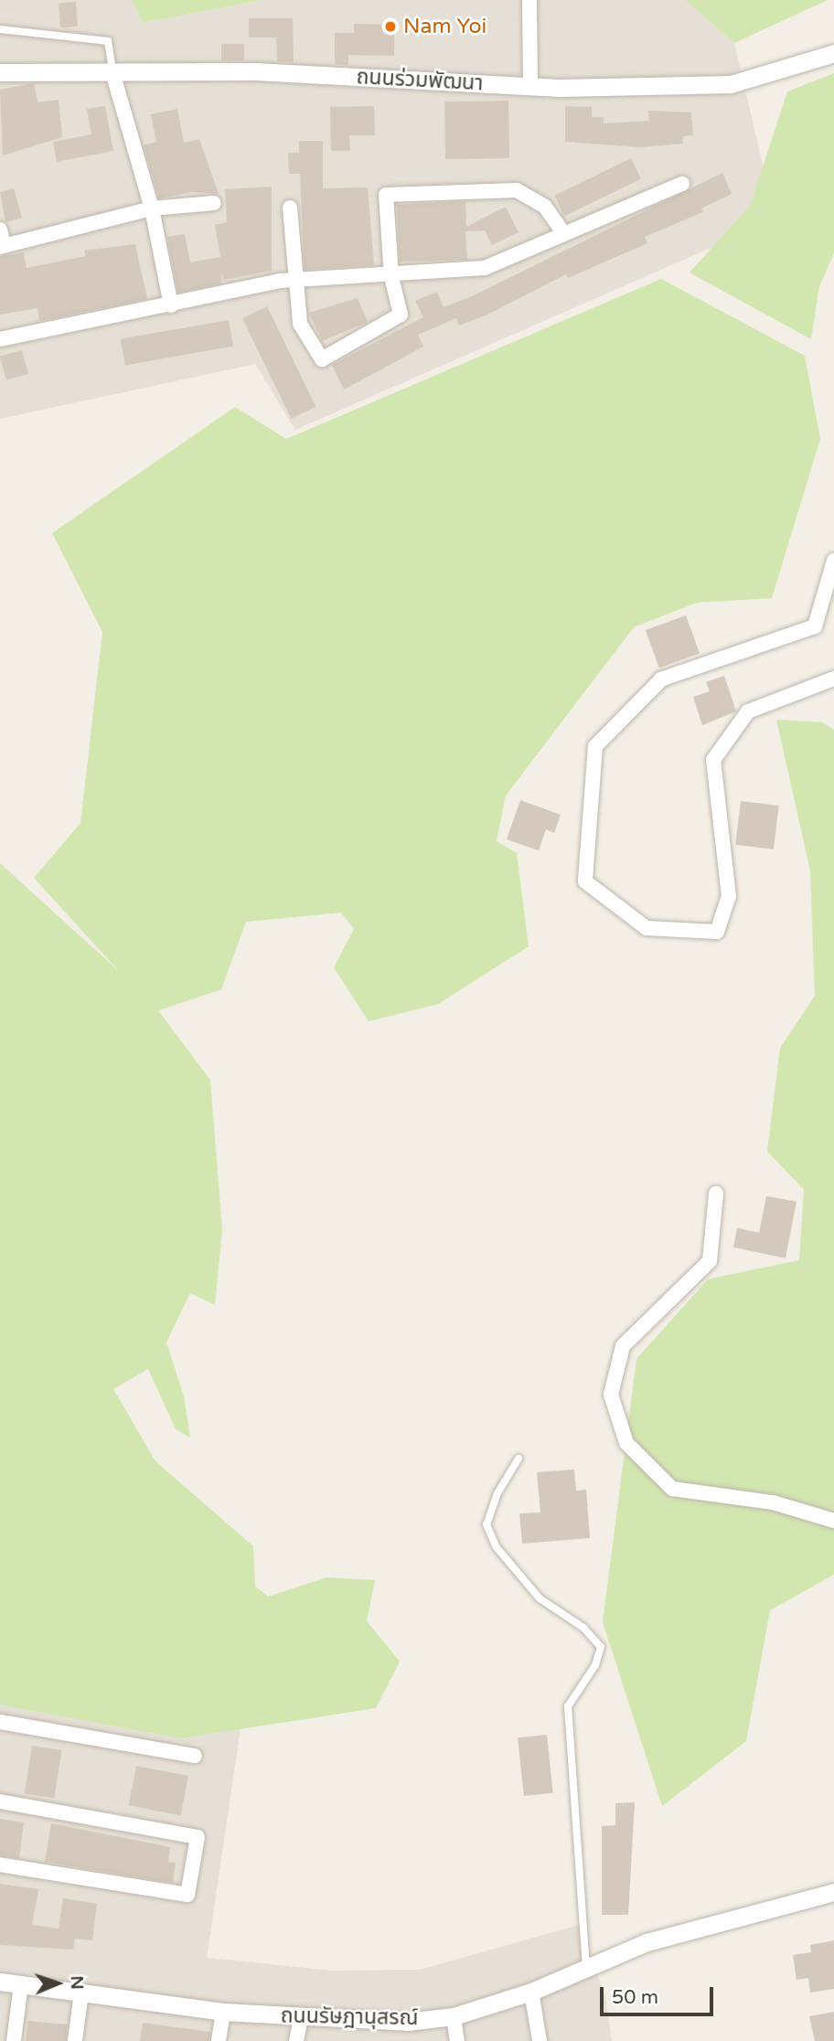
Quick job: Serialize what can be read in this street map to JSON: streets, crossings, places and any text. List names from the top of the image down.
{
  "streets": {
    "street": ["ถนนร่วมพัฒนา", "ถนนรัษฎานุสรณ์"]
  },
  "places": ["Nam Yoi"],
  "scale_bar": "50 m",
  "north": "right"
}
